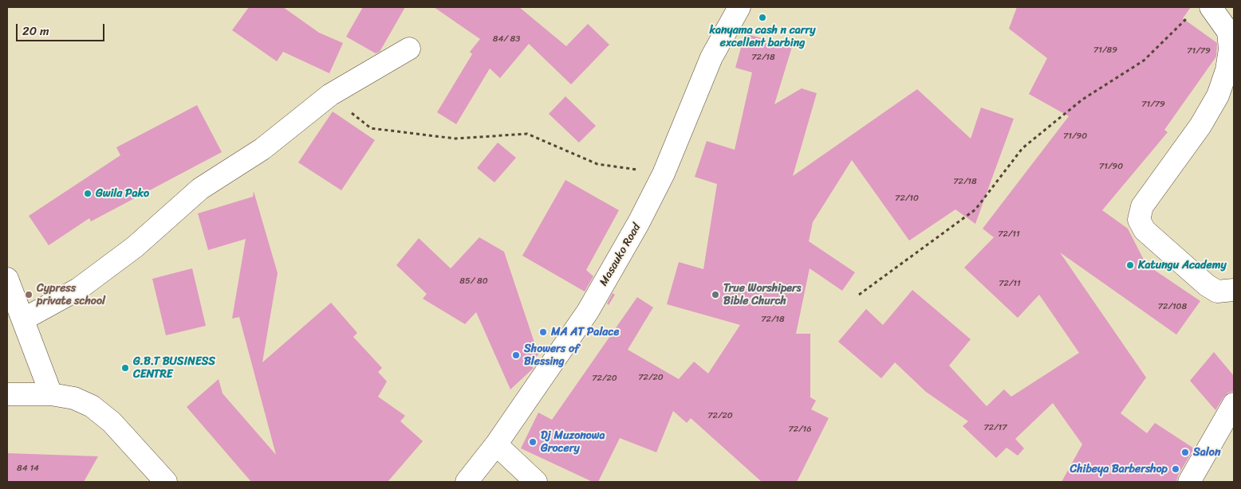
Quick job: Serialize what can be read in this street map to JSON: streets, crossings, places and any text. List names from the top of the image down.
{
  "streets": {
    "street": ["Masauko Road"]
  },
  "places": [
    "kanyama cash n carry excellent barbing",
    "Gwila Pako",
    "Katungu Academy",
    "Cypress private school",
    "True Worshipers Bible Church",
    "MA AT Palace",
    "Showers of Blessing",
    "G.B.T BUSINESS CENTRE",
    "Dj Muzonowa Grocery",
    "Salon",
    "Chibeya Barbershop"
  ],
  "house_numbers": [
    "84/ 83",
    "71/89",
    "71/79",
    "72/18",
    "71/79",
    "71/90",
    "71/90",
    "72/18",
    "72/10",
    "72/11",
    "85/ 80",
    "72/11",
    "72/108",
    "72/18",
    "72/20",
    "72/20",
    "72/20",
    "72/17",
    "72/16",
    "84 14"
  ],
  "scale_bar": "20 m"
}
